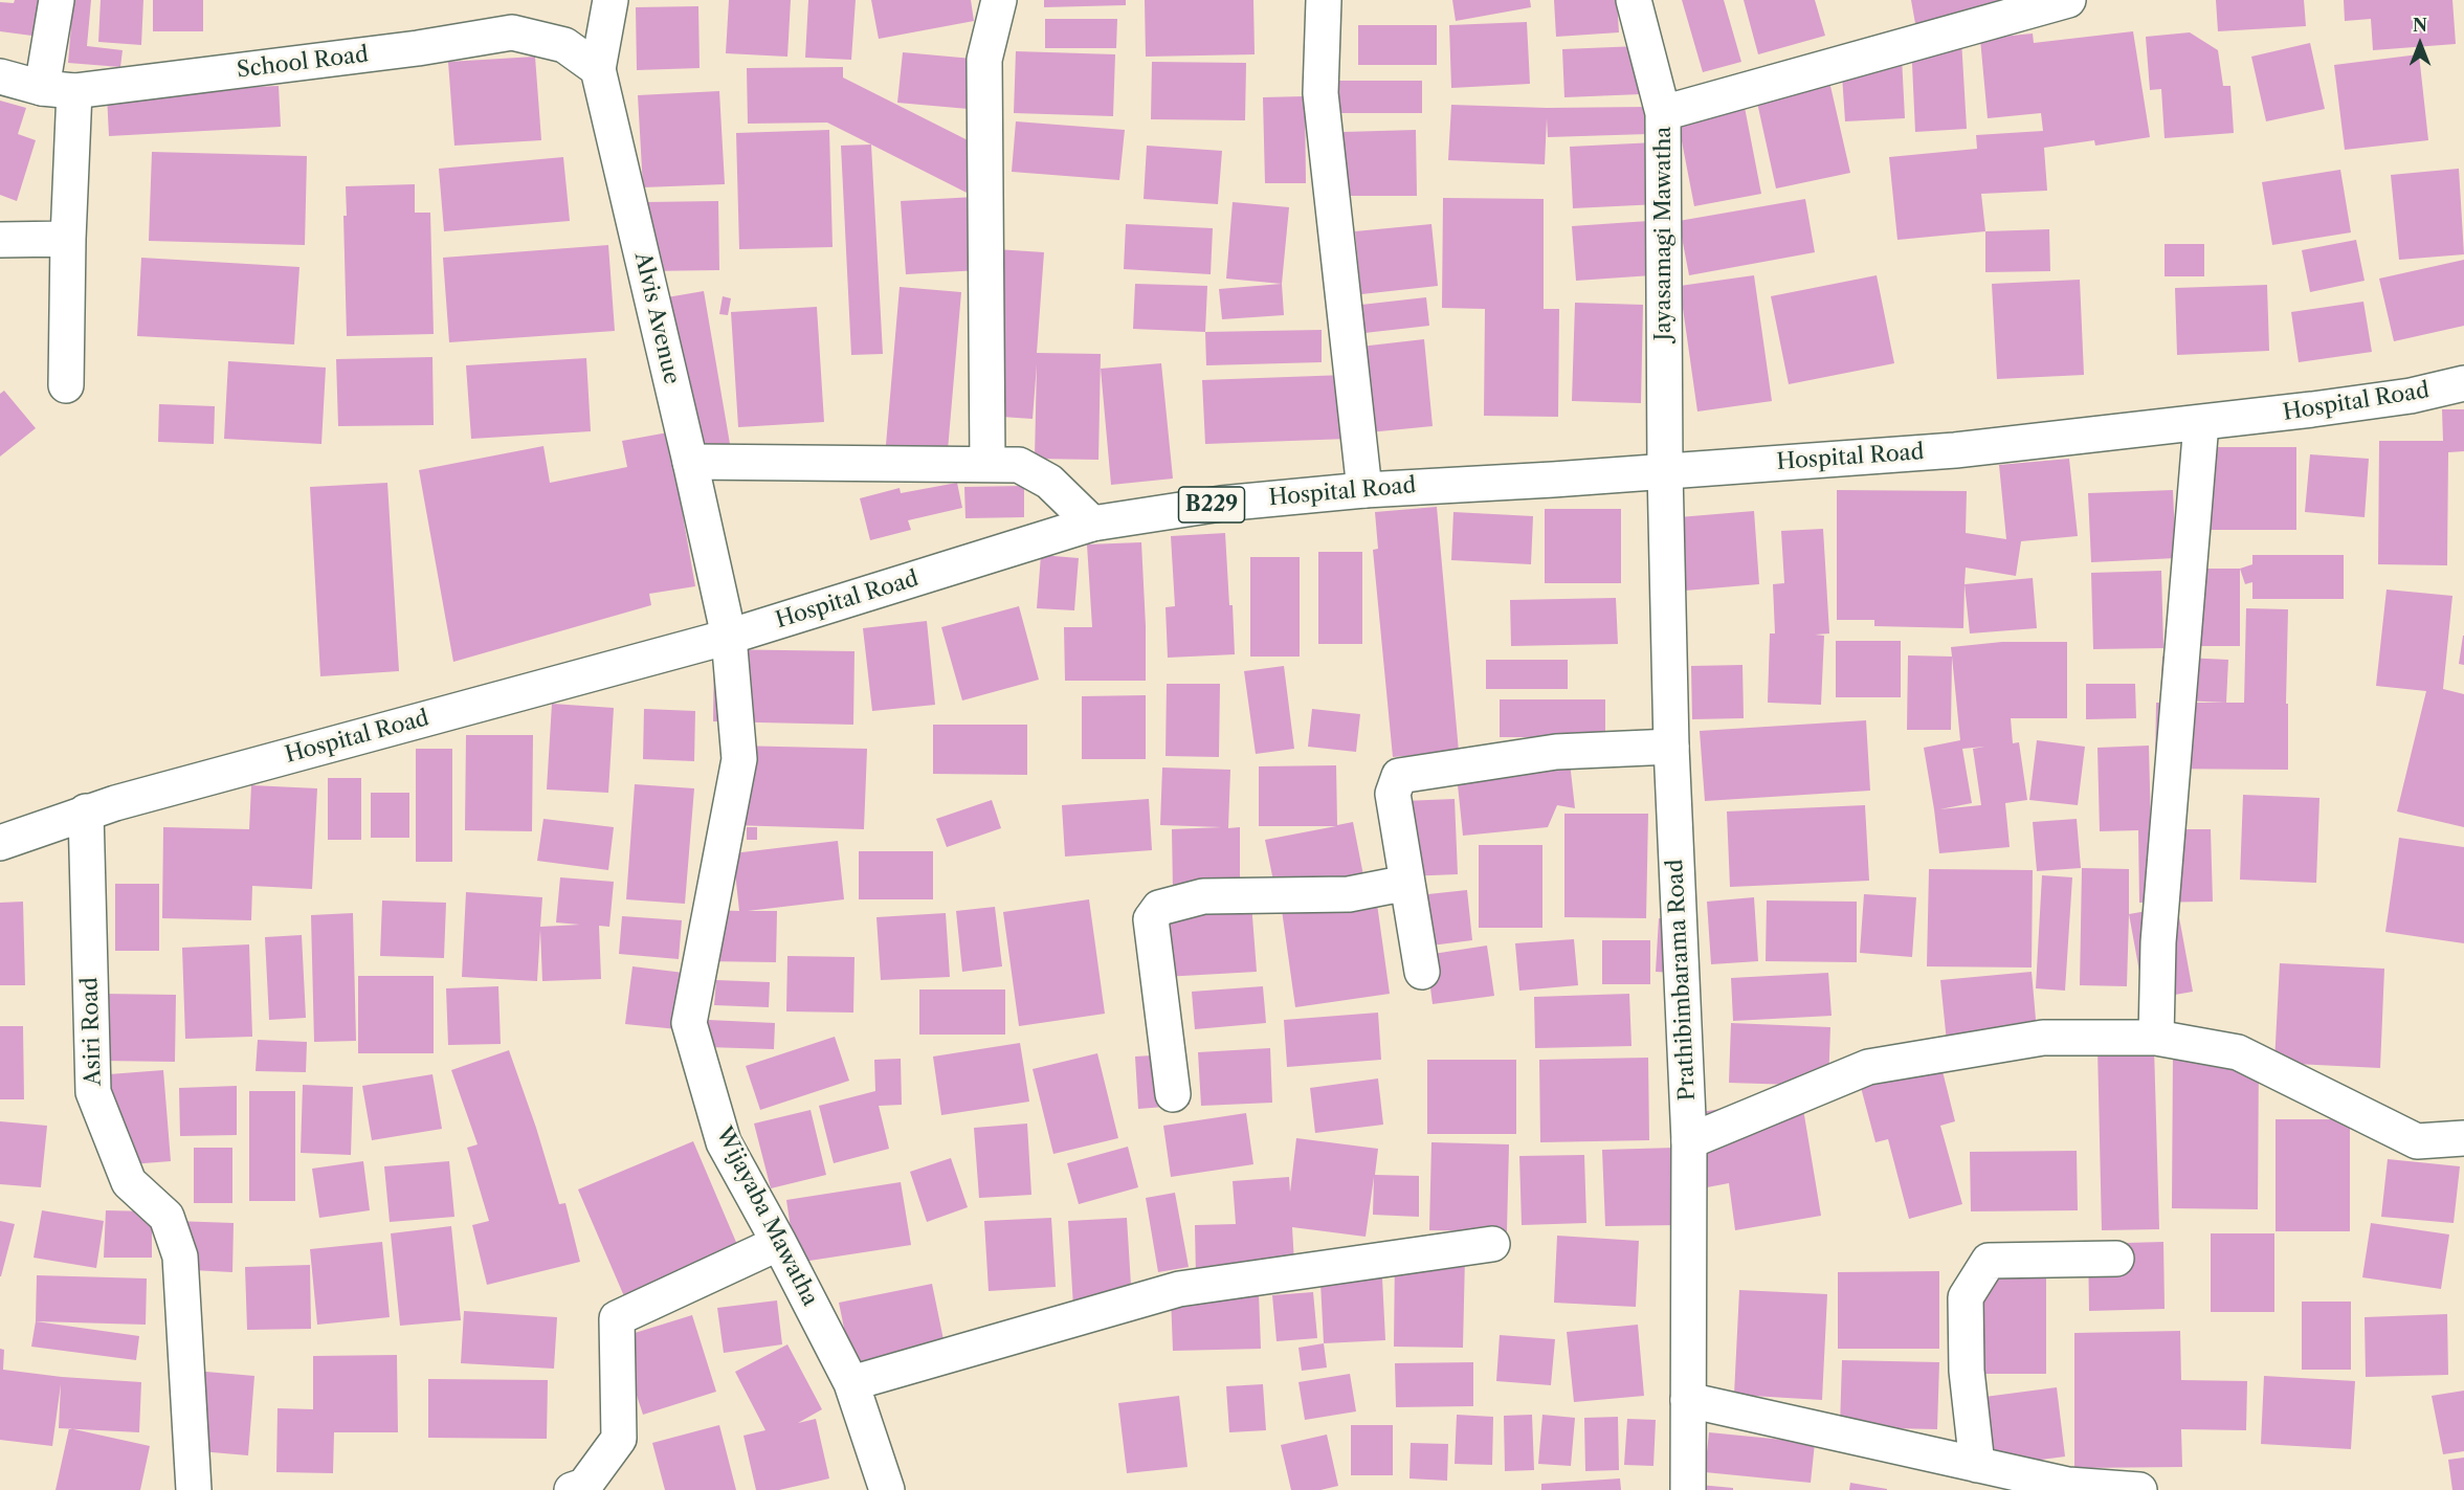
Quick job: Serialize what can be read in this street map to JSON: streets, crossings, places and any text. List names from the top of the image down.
{
  "streets": {
    "street": [
      "School Road",
      "Jayasamagi Mawatha",
      "Alvis Avenue",
      "Hospital Road",
      "B229",
      "Prathibimbarama Road",
      "Asiri Road",
      "Wijayaba Mawatha"
    ]
  },
  "crossings": [
    ["School Road", "Alvis Avenue"],
    ["Jayasamagi Mawatha", "Hospital Road"],
    ["Jayasamagi Mawatha", "Prathibimbarama Road"],
    ["Alvis Avenue", "Hospital Road"],
    ["Alvis Avenue", "Wijayaba Mawatha"],
    ["Hospital Road", "Prathibimbarama Road"],
    ["Hospital Road", "Asiri Road"],
    ["Hospital Road", "Wijayaba Mawatha"]
  ],
  "north": "top"
}
